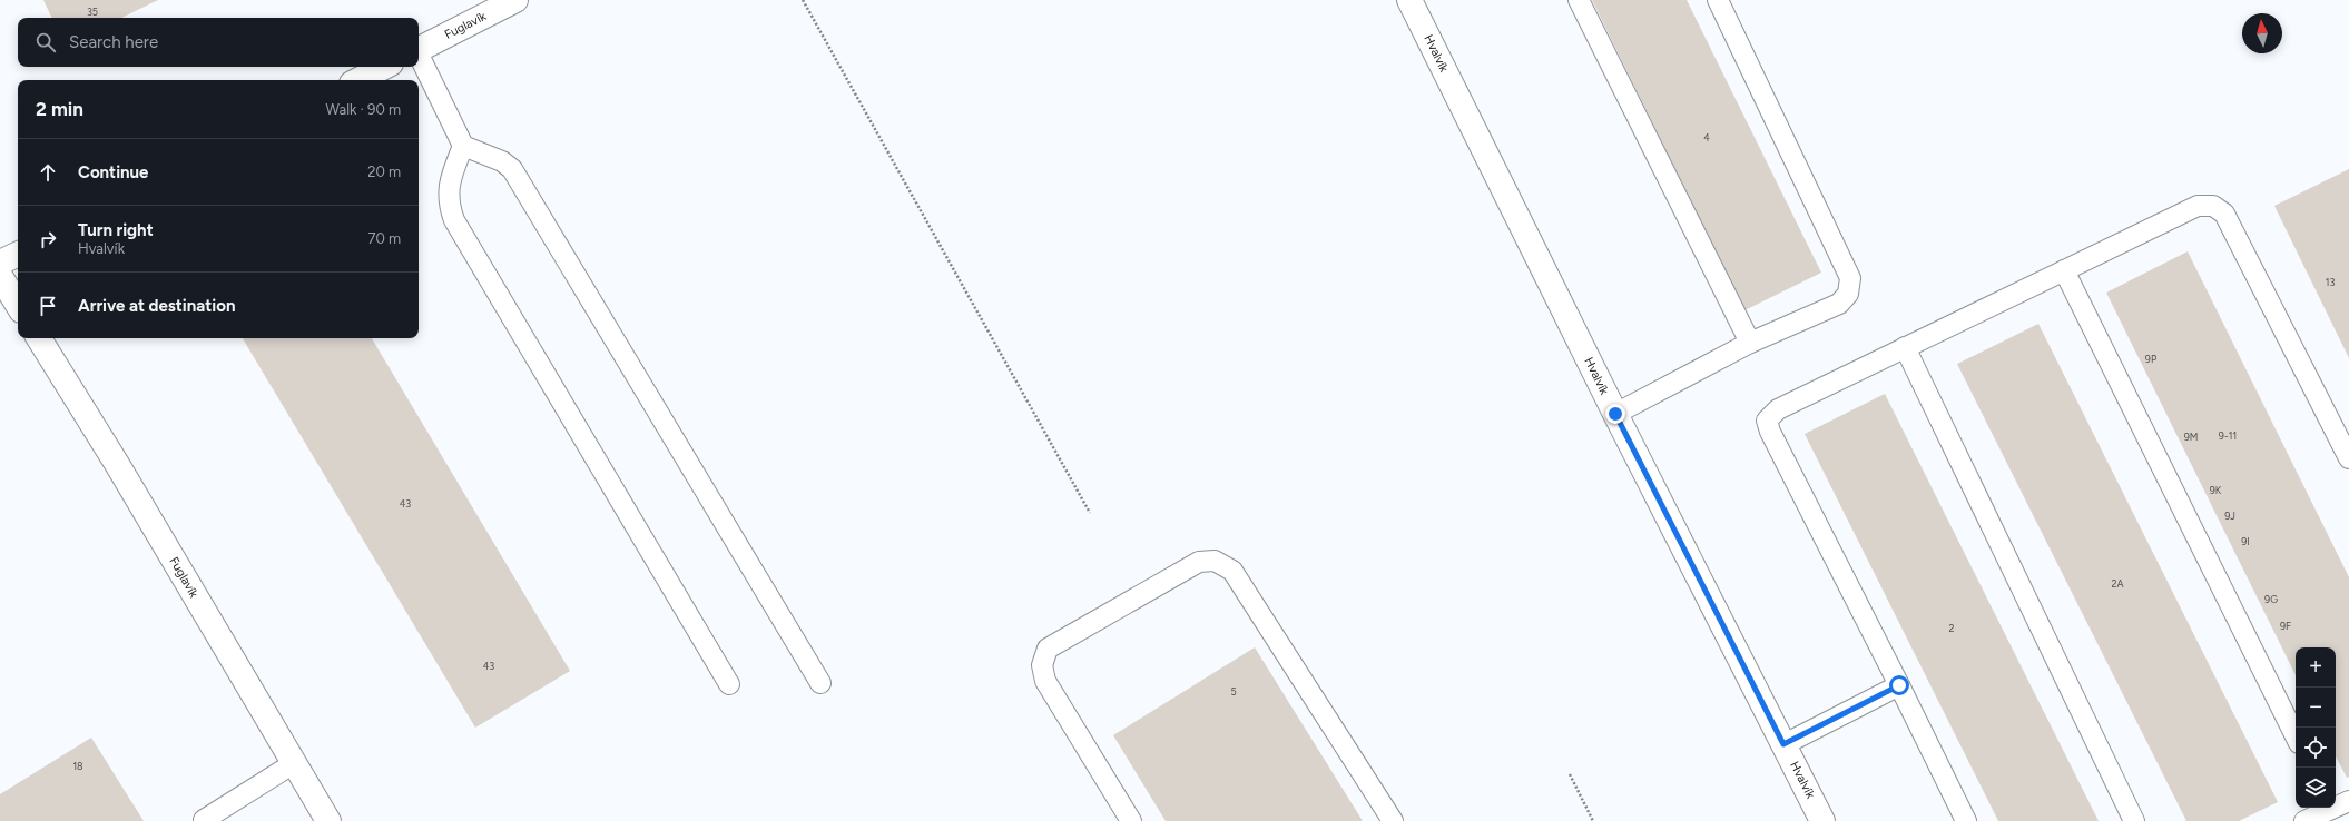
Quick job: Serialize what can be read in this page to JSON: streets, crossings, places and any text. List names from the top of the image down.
{
  "streets": {
    "street": ["Fuglavík", "Hvalvík"]
  },
  "house_numbers": [
    "35",
    "4",
    "13",
    "9P",
    "9-11",
    "9M",
    "9K",
    "43",
    "9J",
    "9I",
    "2A",
    "9G",
    "9F",
    "2",
    "43",
    "5",
    "18"
  ],
  "north": "top",
  "page": {
    "search": "Search here",
    "heading": ["2 min", "Walk · 90 m"],
    "list": [
      ["Continue", "20 m"],
      ["Turn right", "Hvalvík", "70 m"],
      "Arrive at destination"
    ],
    "map_buttons": ["+", "−"]
  }
}
